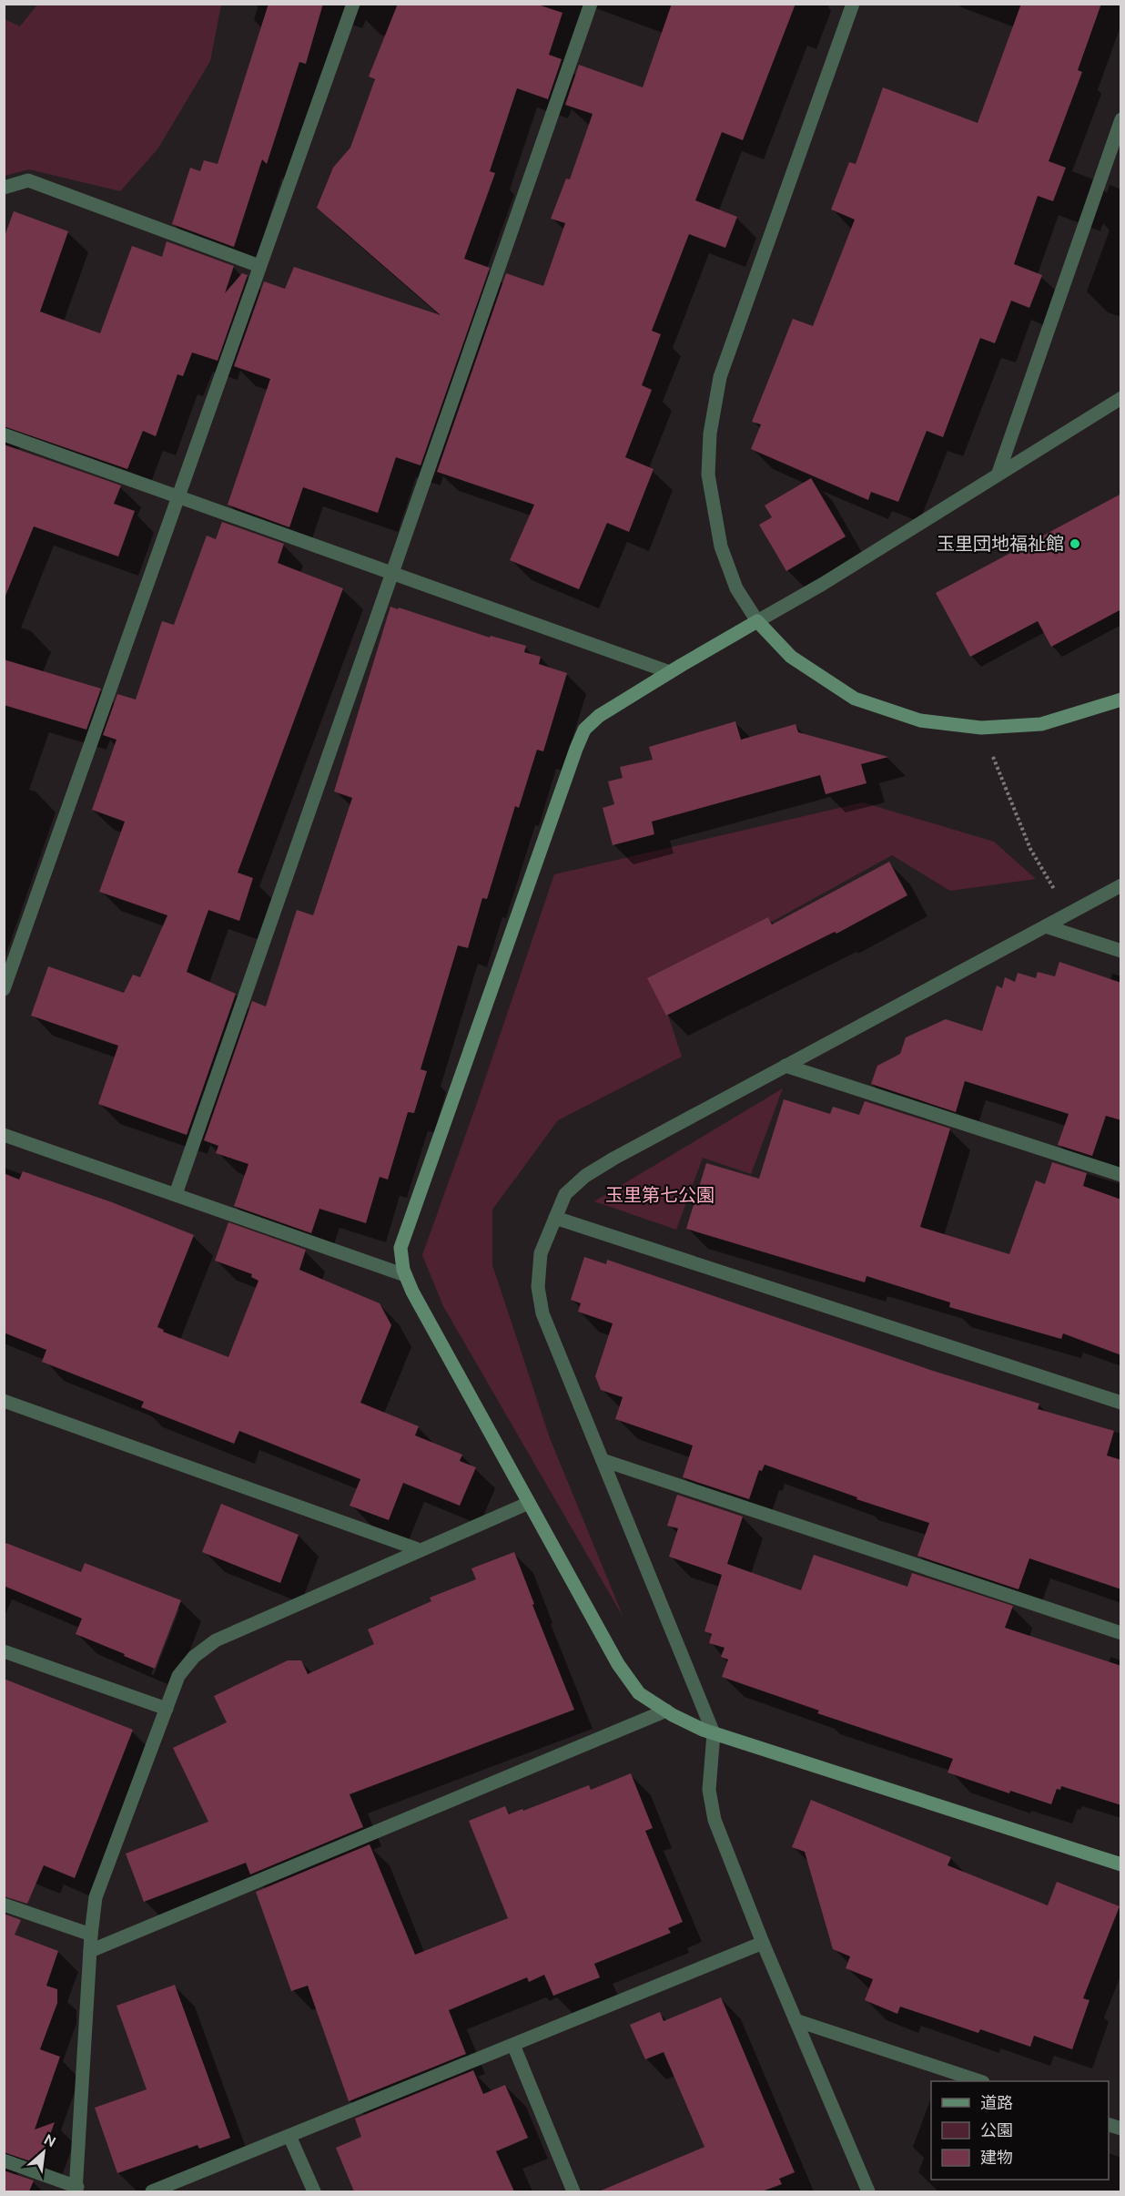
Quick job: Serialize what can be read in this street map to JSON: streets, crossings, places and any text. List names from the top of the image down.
{
  "parks": ["玉里第七公園"],
  "places": ["玉里団地福祉館"],
  "legend": ["道路", "公園", "建物"],
  "north": "top right"
}
